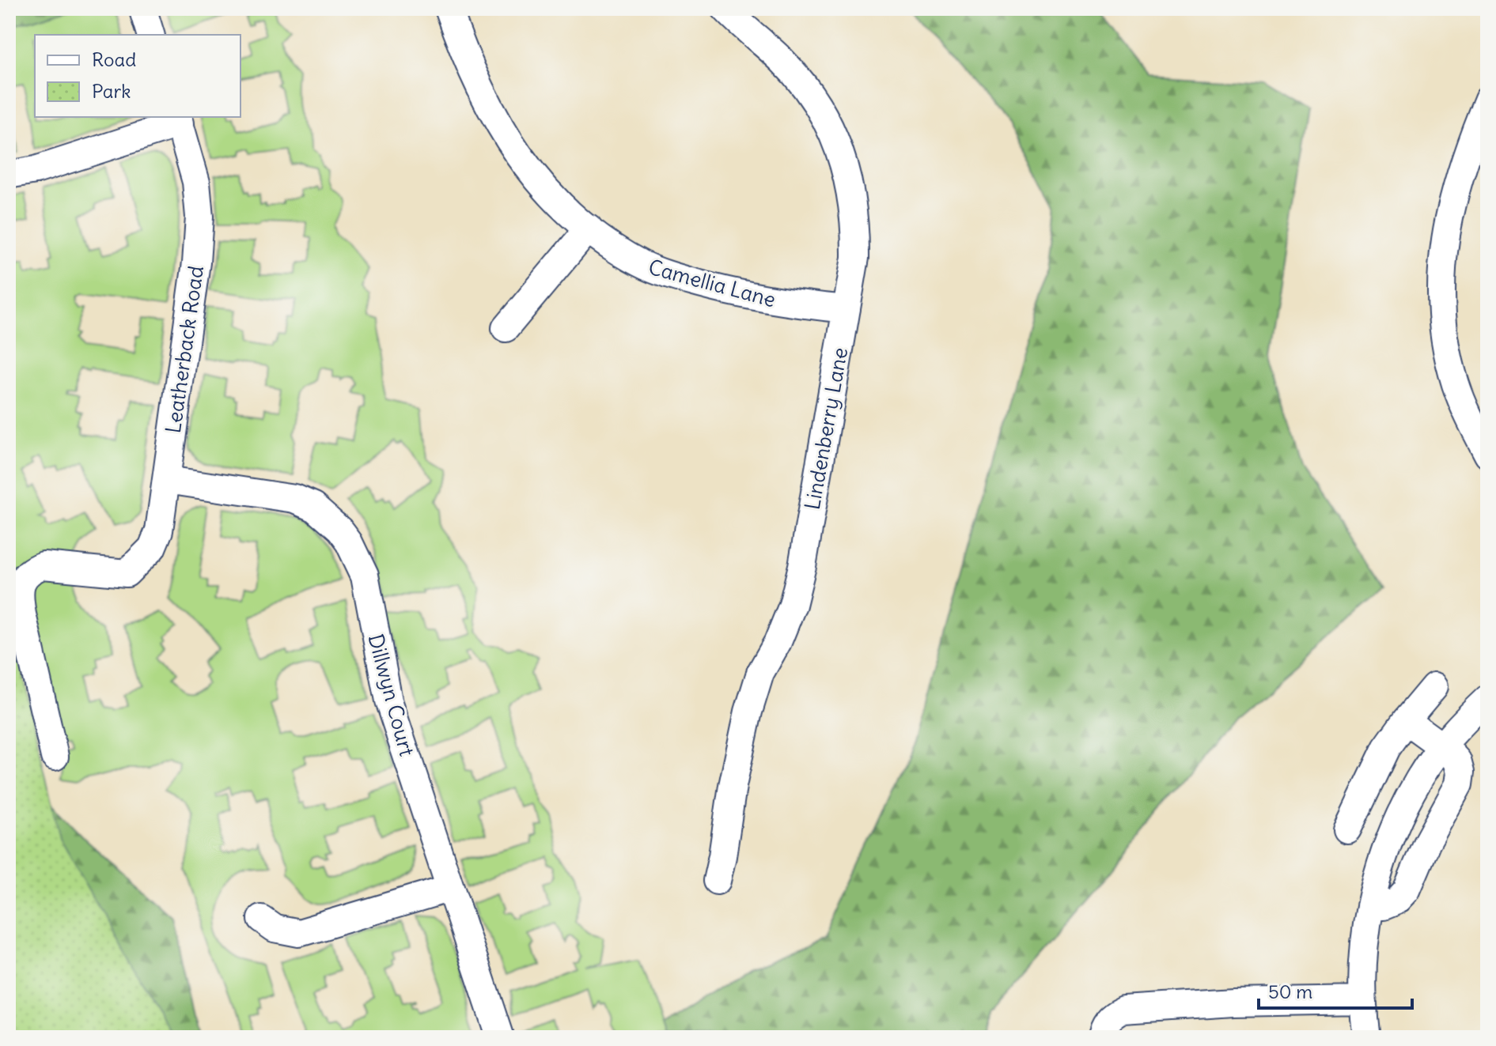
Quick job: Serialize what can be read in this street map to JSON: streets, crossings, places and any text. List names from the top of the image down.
{
  "streets": {
    "street": [
      "Camellia Lane",
      "Leatherback Road",
      "Lindenberry Lane",
      "Dillwyn Court"
    ]
  },
  "crossings": [
    ["Camellia Lane", "Lindenberry Lane"],
    ["Leatherback Road", "Dillwyn Court"]
  ],
  "legend": ["Road", "Park"],
  "scale_bar": "50 m"
}
